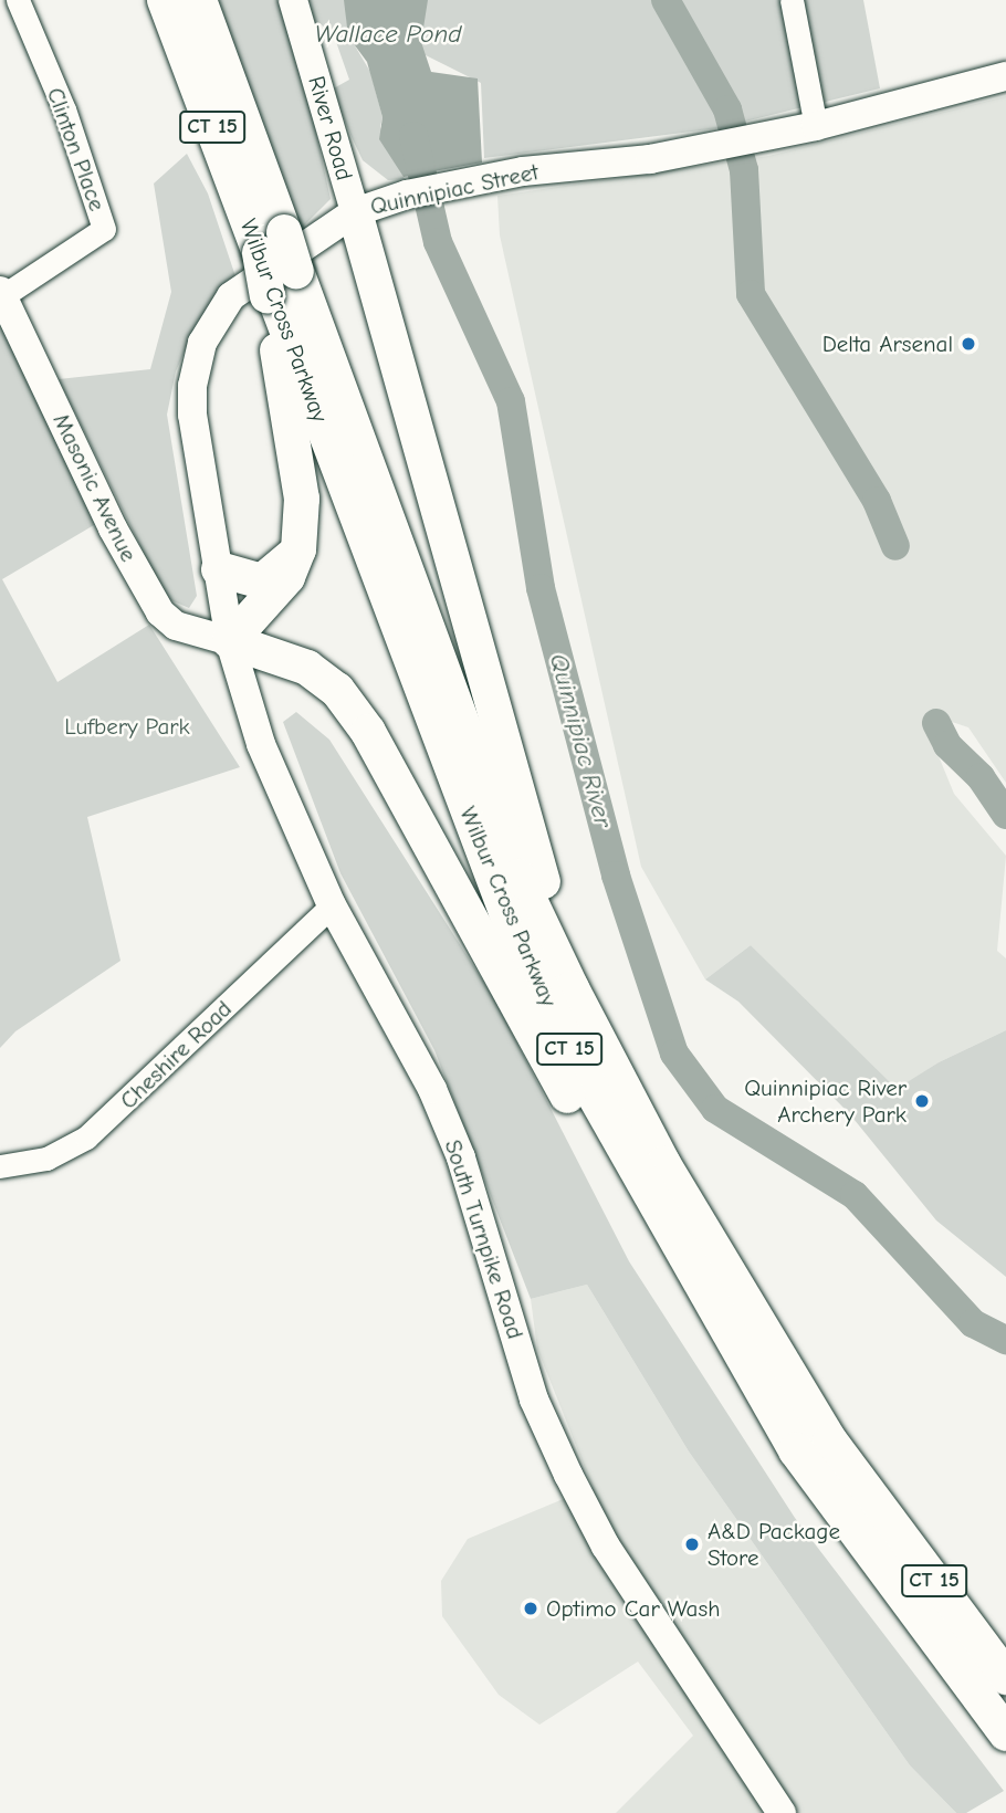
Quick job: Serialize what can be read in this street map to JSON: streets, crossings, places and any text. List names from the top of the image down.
{
  "streets": {
    "highway": ["CT 15", "Wilbur Cross Parkway"],
    "main road": [
      "River Road",
      "Quinnipiac Street",
      "Masonic Avenue",
      "South Turnpike Road"
    ],
    "street": ["Clinton Place", "Cheshire Road"]
  },
  "crossings": [
    ["River Road", "Quinnipiac Street"],
    ["Clinton Place", "Masonic Avenue"],
    ["Quinnipiac Street", "Masonic Avenue"],
    ["Quinnipiac Street", "South Turnpike Road"],
    ["Masonic Avenue", "South Turnpike Road"],
    ["Cheshire Road", "South Turnpike Road"]
  ],
  "water": ["Wallace Pond", "Quinnipiac River"],
  "parks": ["Lufbery Park"],
  "places": [
    "Delta Arsenal",
    "Quinnipiac River Archery Park",
    "A&D Package Store",
    "Optimo Car Wash"
  ]
}
